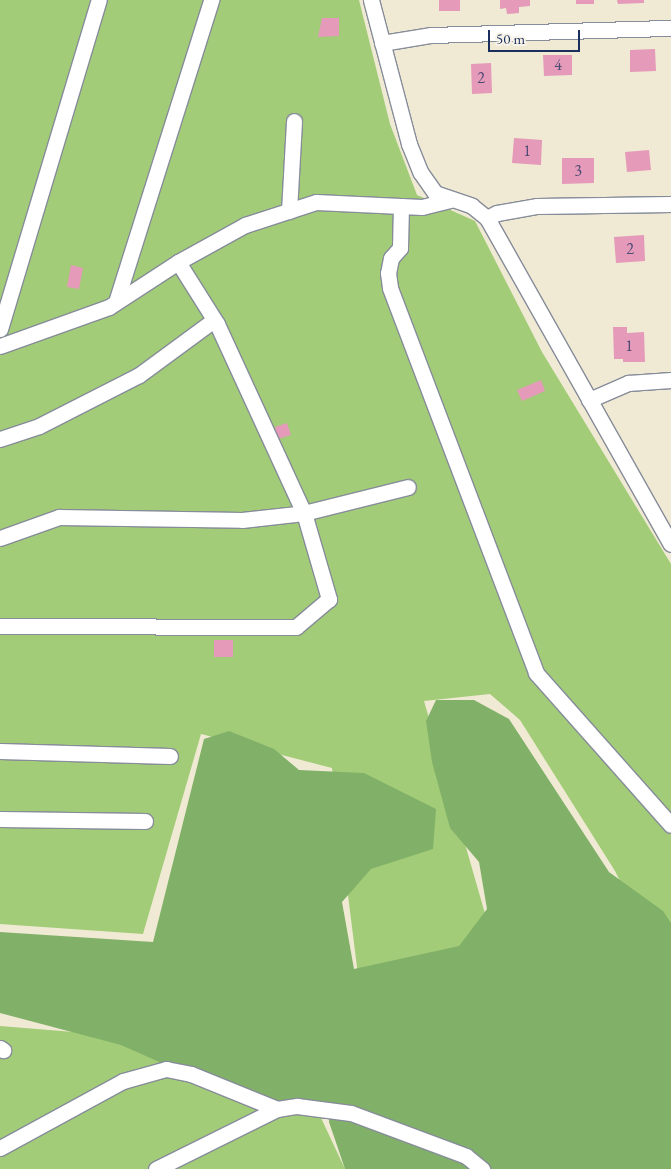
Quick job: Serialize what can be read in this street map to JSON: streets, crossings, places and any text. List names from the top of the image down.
{
  "house_numbers": [
    "4",
    "2",
    "1",
    "3",
    "2",
    "1"
  ],
  "scale_bar": "50 m"
}
